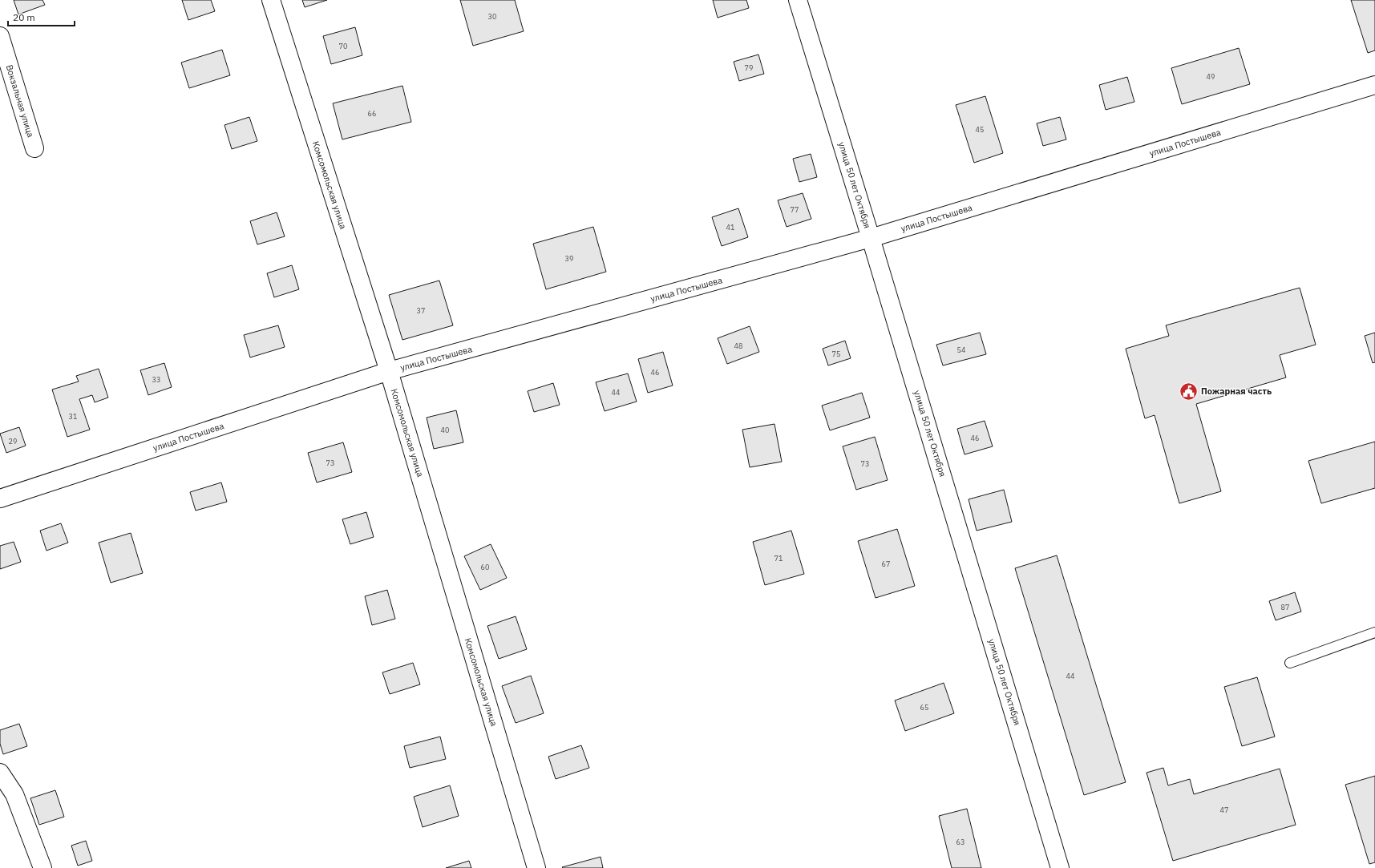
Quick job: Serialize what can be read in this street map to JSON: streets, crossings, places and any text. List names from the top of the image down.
{
  "streets": {
    "street": [
      "Вокзальная улица",
      "улица Постышева",
      "Комсомольская улица",
      "улица 50 лет Октября"
    ]
  },
  "crossings": [
    ["улица Постышева", "Комсомольская улица"],
    ["улица Постышева", "улица 50 лет Октября"]
  ],
  "places": {
    "public building": ["Пожарная часть"]
  },
  "house_numbers": [
    "30",
    "70",
    "79",
    "49",
    "66",
    "45",
    "77",
    "41",
    "39",
    "37",
    "48",
    "54",
    "75",
    "46",
    "33",
    "44",
    "31",
    "40",
    "46",
    "29",
    "73",
    "73",
    "71",
    "67",
    "60",
    "87",
    "44",
    "65",
    "47",
    "63"
  ],
  "scale_bar": "20 m"
}
